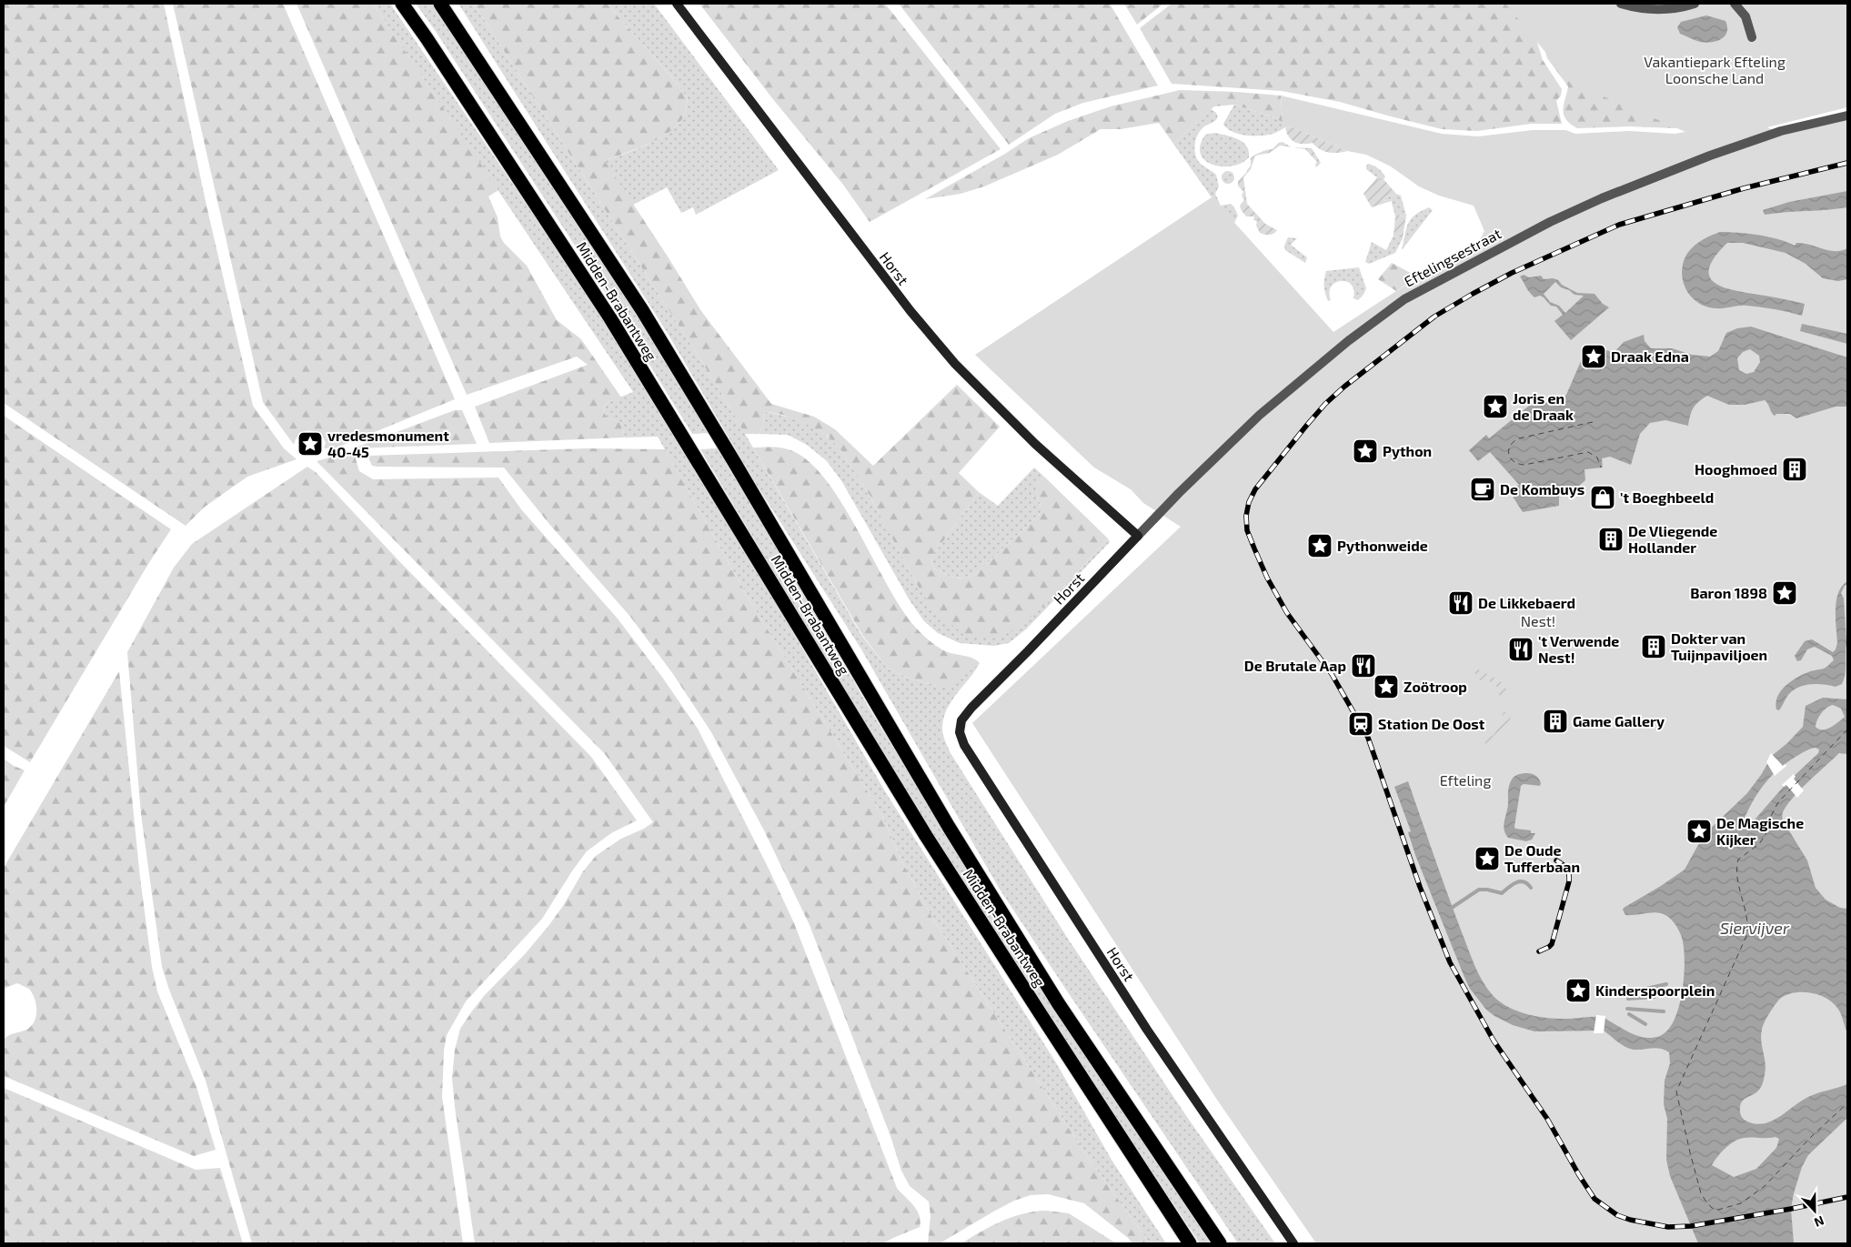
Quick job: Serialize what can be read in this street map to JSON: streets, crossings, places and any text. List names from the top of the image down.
{
  "streets": {
    "highway": ["Midden-Brabantweg"],
    "street": ["Eftelingsestraat", "Horst"]
  },
  "crossings": [
    ["Eftelingsestraat", "Horst"]
  ],
  "water": ["Siervijver"],
  "parks": ["Vakantiepark Efteling Loonsche Land", "Nest!", "Efteling"],
  "places": {
    "place": [
      "Draak Edna",
      "Joris en de Draak",
      "vredesmonument 40-45",
      "Python",
      "Pythonweide",
      "Baron 1898",
      "Zoötroop",
      "De Magische Kijker",
      "De Oude Tufferbaan",
      "Kinderspoorplein"
    ],
    "building": [
      "Hooghmoed",
      "De Vliegende Hollander",
      "Dokter van Tuijnpaviljoen",
      "Game Gallery"
    ],
    "cafe": ["De Kombuys"],
    "shop": ["'t Boeghbeeld"],
    "restaurant": ["De Likkebaerd", "'t Verwende Nest!", "De Brutale Aap"],
    "station": ["Station De Oost"]
  },
  "north": "bottom"
}
